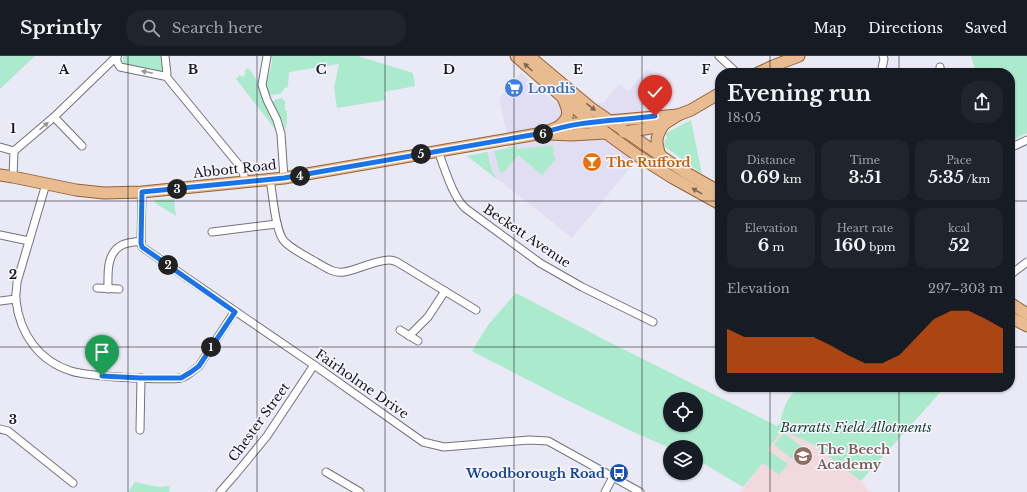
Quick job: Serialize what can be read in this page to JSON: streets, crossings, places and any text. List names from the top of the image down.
{
  "streets": {
    "main road": ["Abbott Road"],
    "street": ["Beckett Avenue", "Fairholme Drive", "Chester Street"]
  },
  "crossings": [
    ["Abbott Road", "Beckett Avenue"],
    ["Fairholme Drive", "Chester Street"]
  ],
  "parks": ["Barratts Field Allotments"],
  "places": {
    "supermarket": ["Londis"],
    "bar": ["The Rufford"],
    "school or university": ["The Beech Academy"],
    "bus stop": ["Woodborough Road"]
  },
  "page": {
    "header": "Sprintly",
    "search": "Search here",
    "nav": ["Map", "Directions", "Saved"],
    "heading": ["Evening run", "18:05"],
    "pins": [
      "6",
      "5",
      "4",
      "3",
      "2",
      "1"
    ],
    "stats": [
      ["Distance", "0.69 km"],
      ["Time", "3:51"],
      ["Pace", "5:35 /km"],
      ["Elevation", "6 m"],
      ["Heart rate", "160 bpm"],
      ["kcal", "52"]
    ],
    "chart": ["Elevation", "297–303 m"]
  },
  "grid": {
    "columns": [
      "A",
      "B",
      "C",
      "D",
      "E",
      "F"
    ],
    "rows": ["1", "2", "3"]
  }
}
